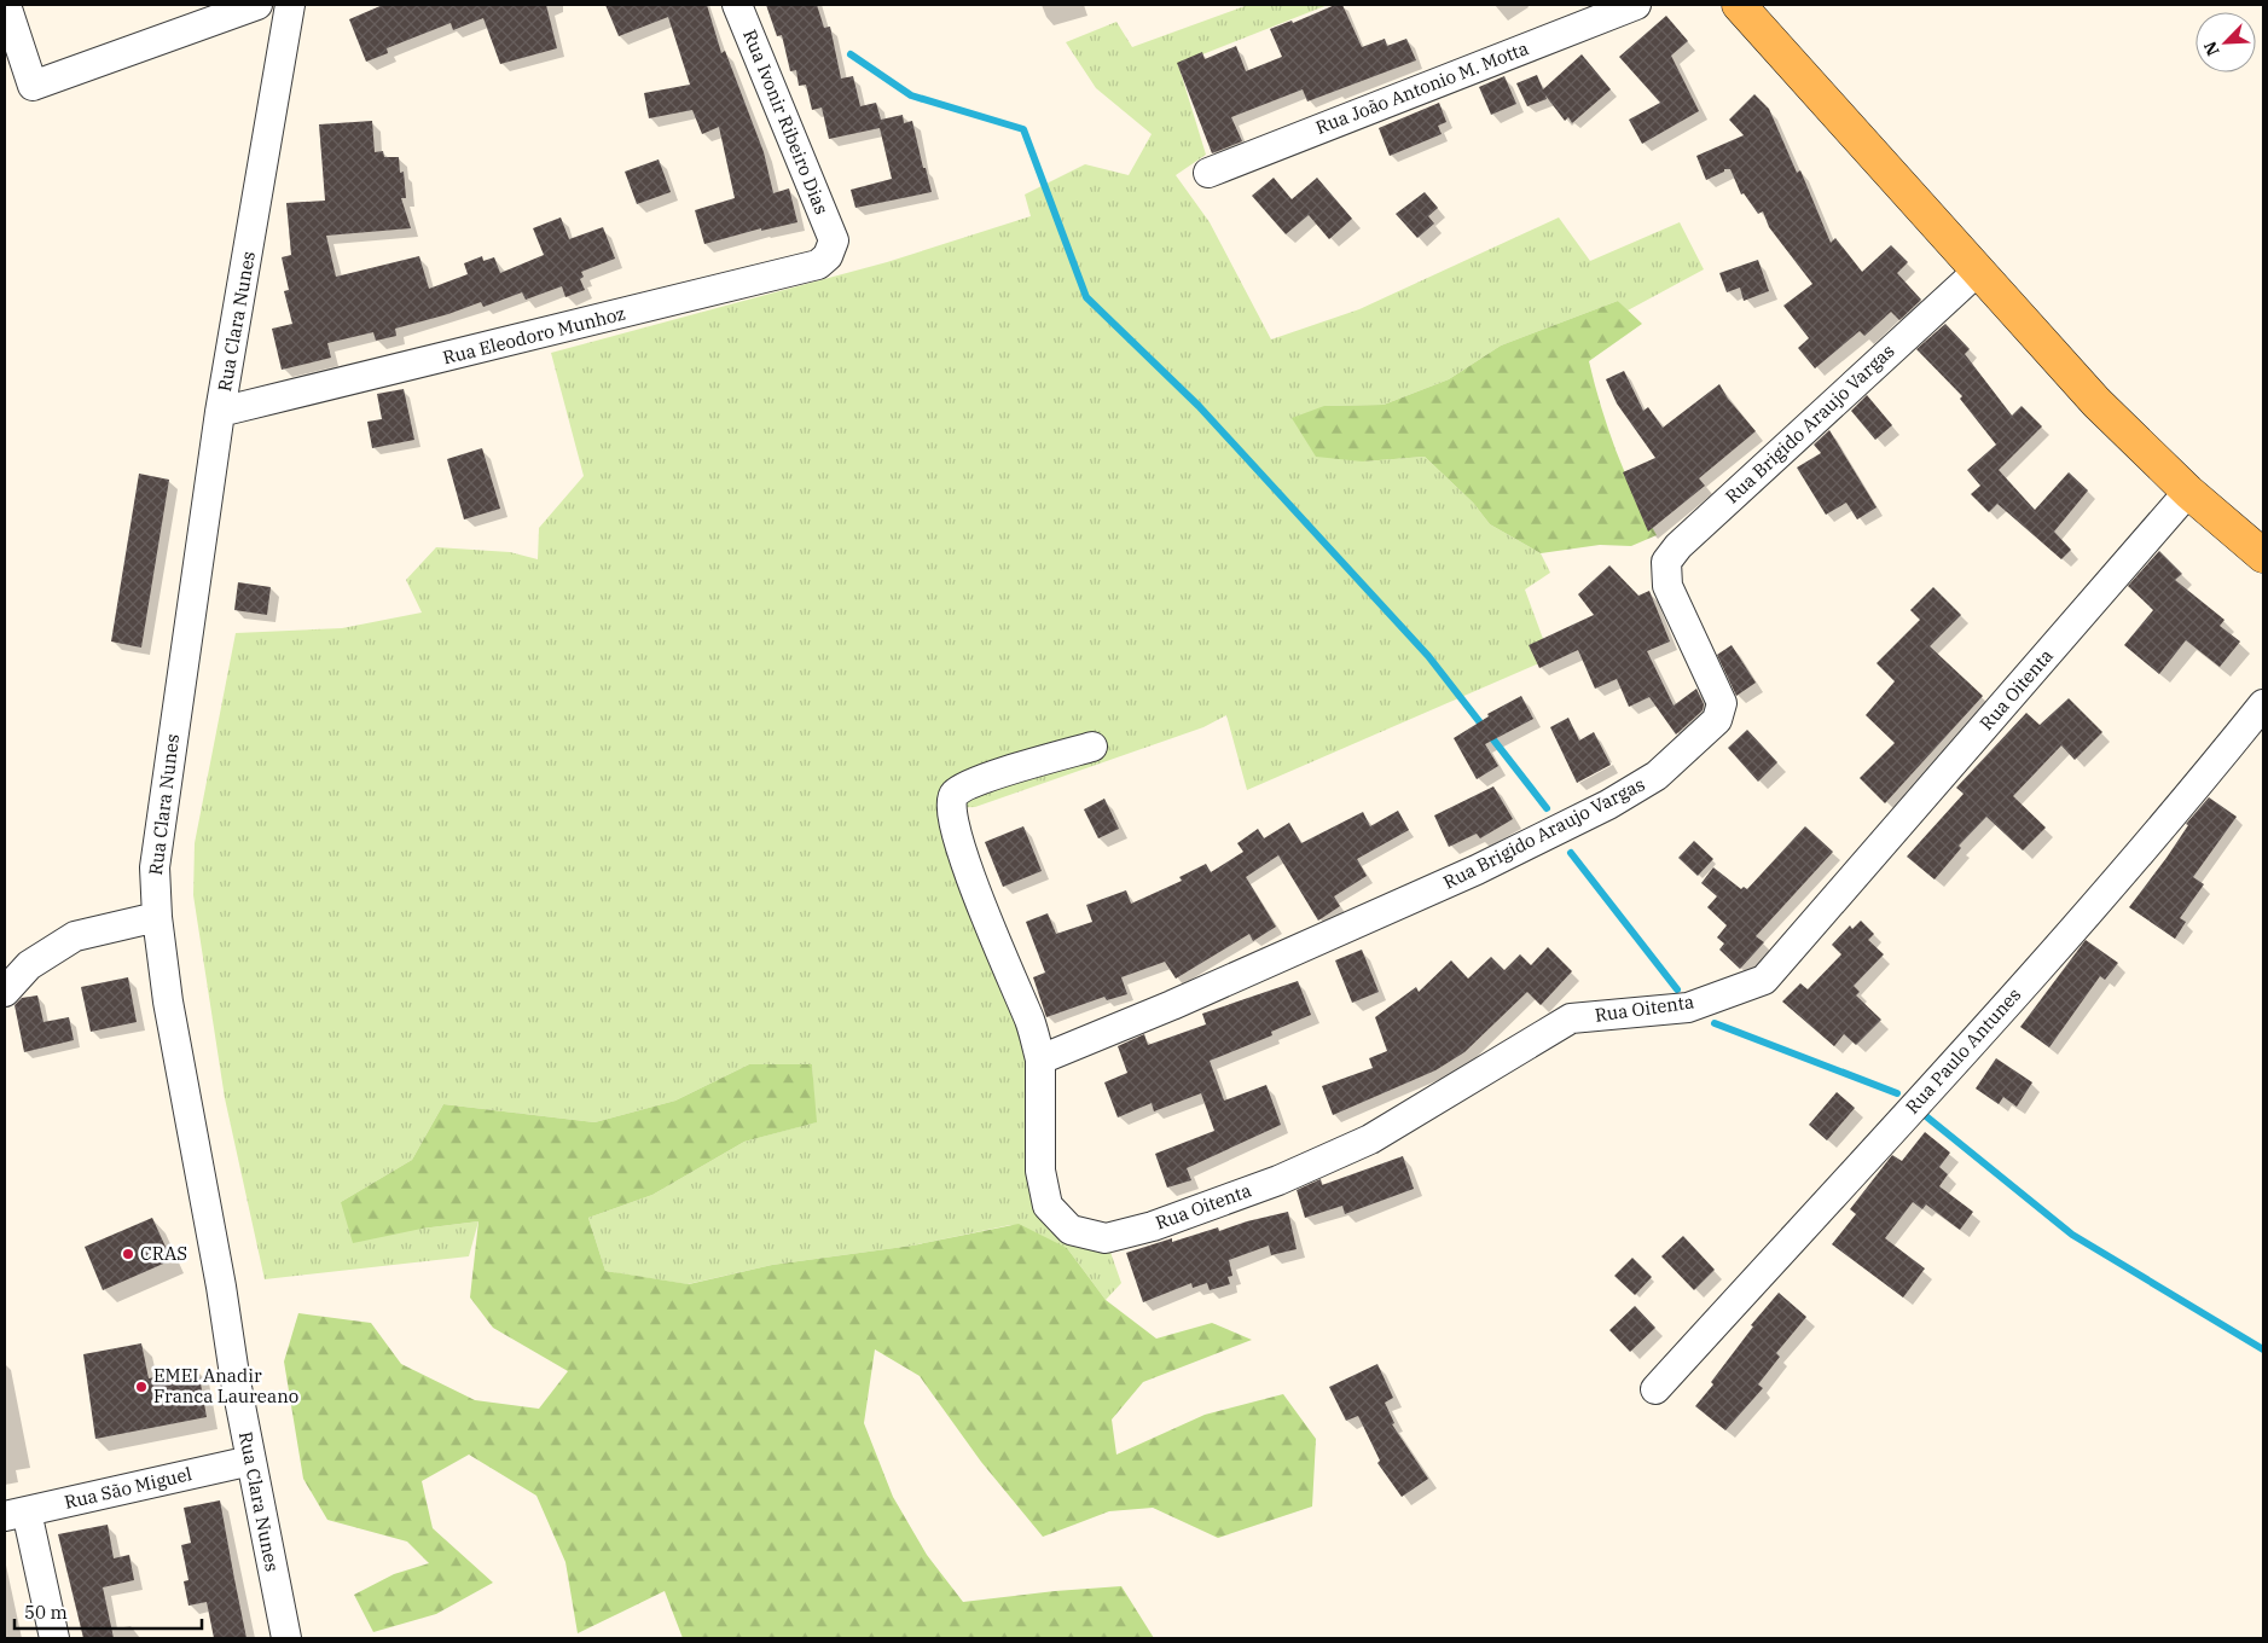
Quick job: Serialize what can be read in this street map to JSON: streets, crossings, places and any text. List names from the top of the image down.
{
  "streets": {
    "street": [
      "Rua João Antonio M. Motta",
      "Rua Ivonir Ribeiro Dias",
      "Rua Clara Nunes",
      "Rua Eleodoro Munhoz",
      "Rua Brigido Araujo Vargas",
      "Rua Oitenta",
      "Rua Paulo Antunes",
      "Rua São Miguel"
    ]
  },
  "crossings": [
    ["Rua Ivonir Ribeiro Dias", "Rua Eleodoro Munhoz"],
    ["Rua Clara Nunes", "Rua Eleodoro Munhoz"],
    ["Rua Clara Nunes", "Rua São Miguel"],
    ["Rua Brigido Araujo Vargas", "Rua Oitenta"]
  ],
  "places": ["CRAS", "EMEI Anadir Franca Laureano"],
  "scale_bar": "50 m",
  "north": "bottom left"
}
